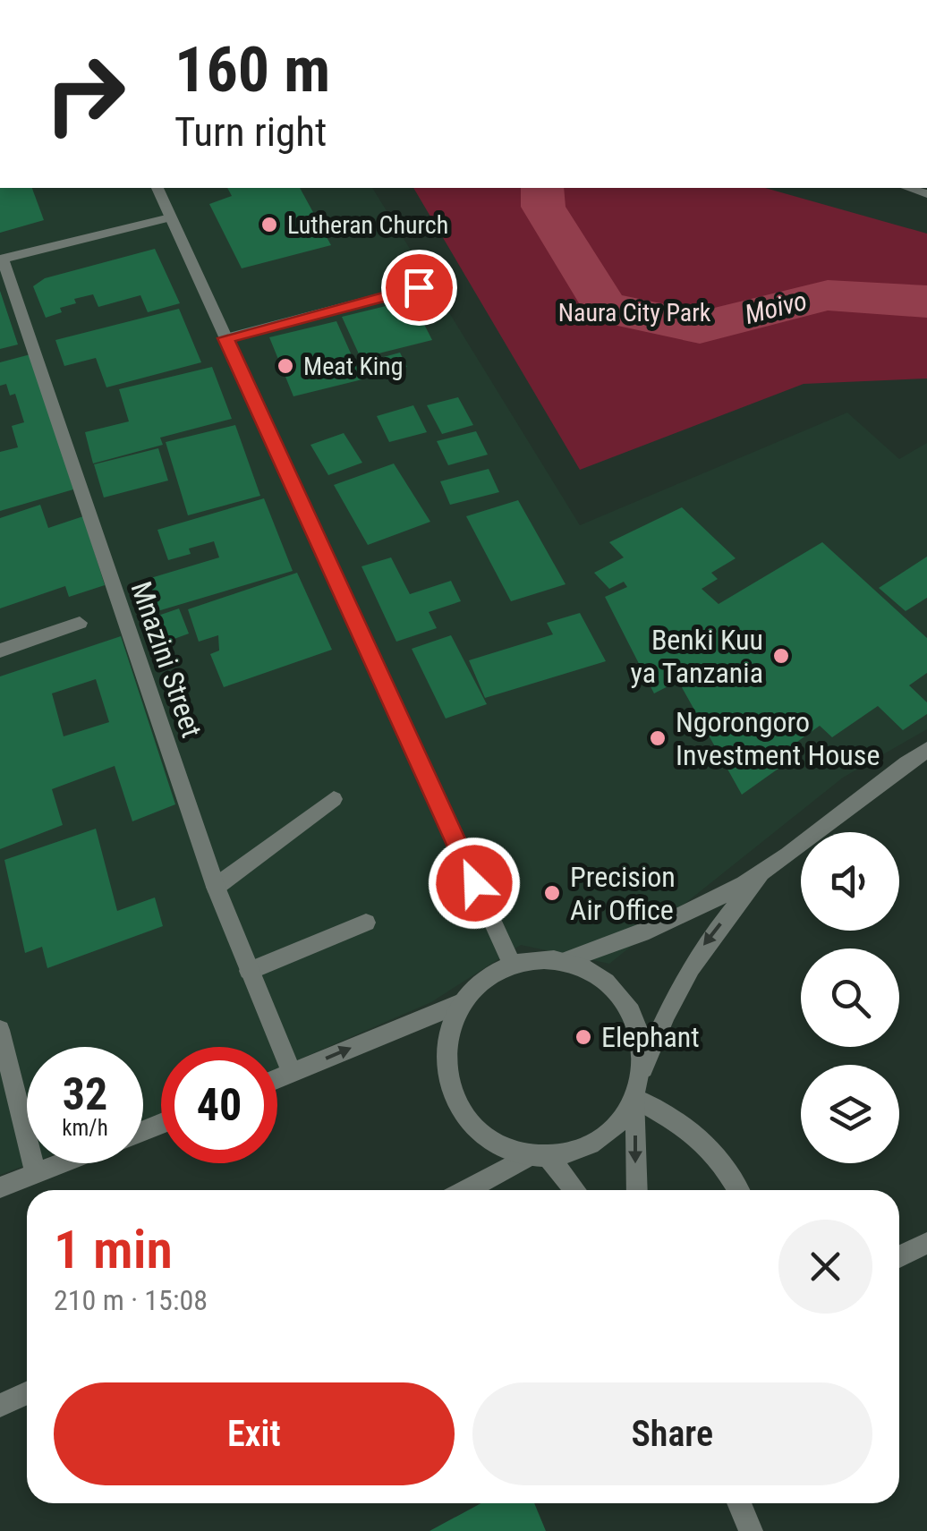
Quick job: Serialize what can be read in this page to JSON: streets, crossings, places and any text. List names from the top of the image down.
{
  "streets": {
    "street": ["Mnazini Street"]
  },
  "water": ["Moivo"],
  "parks": ["Naura City Park"],
  "places": [
    "Lutheran Church",
    "Meat King",
    "Benki Kuu ya Tanzania",
    "Ngorongoro Investment House",
    "Precision Air Office",
    "Elephant"
  ],
  "page": {
    "turn": ["160 m", "Turn right"],
    "speed": "32 km/h",
    "limit": "40",
    "heading": ["1 min", "210 m · 15:08"],
    "buttons": ["Exit", "Share"]
  }
}
